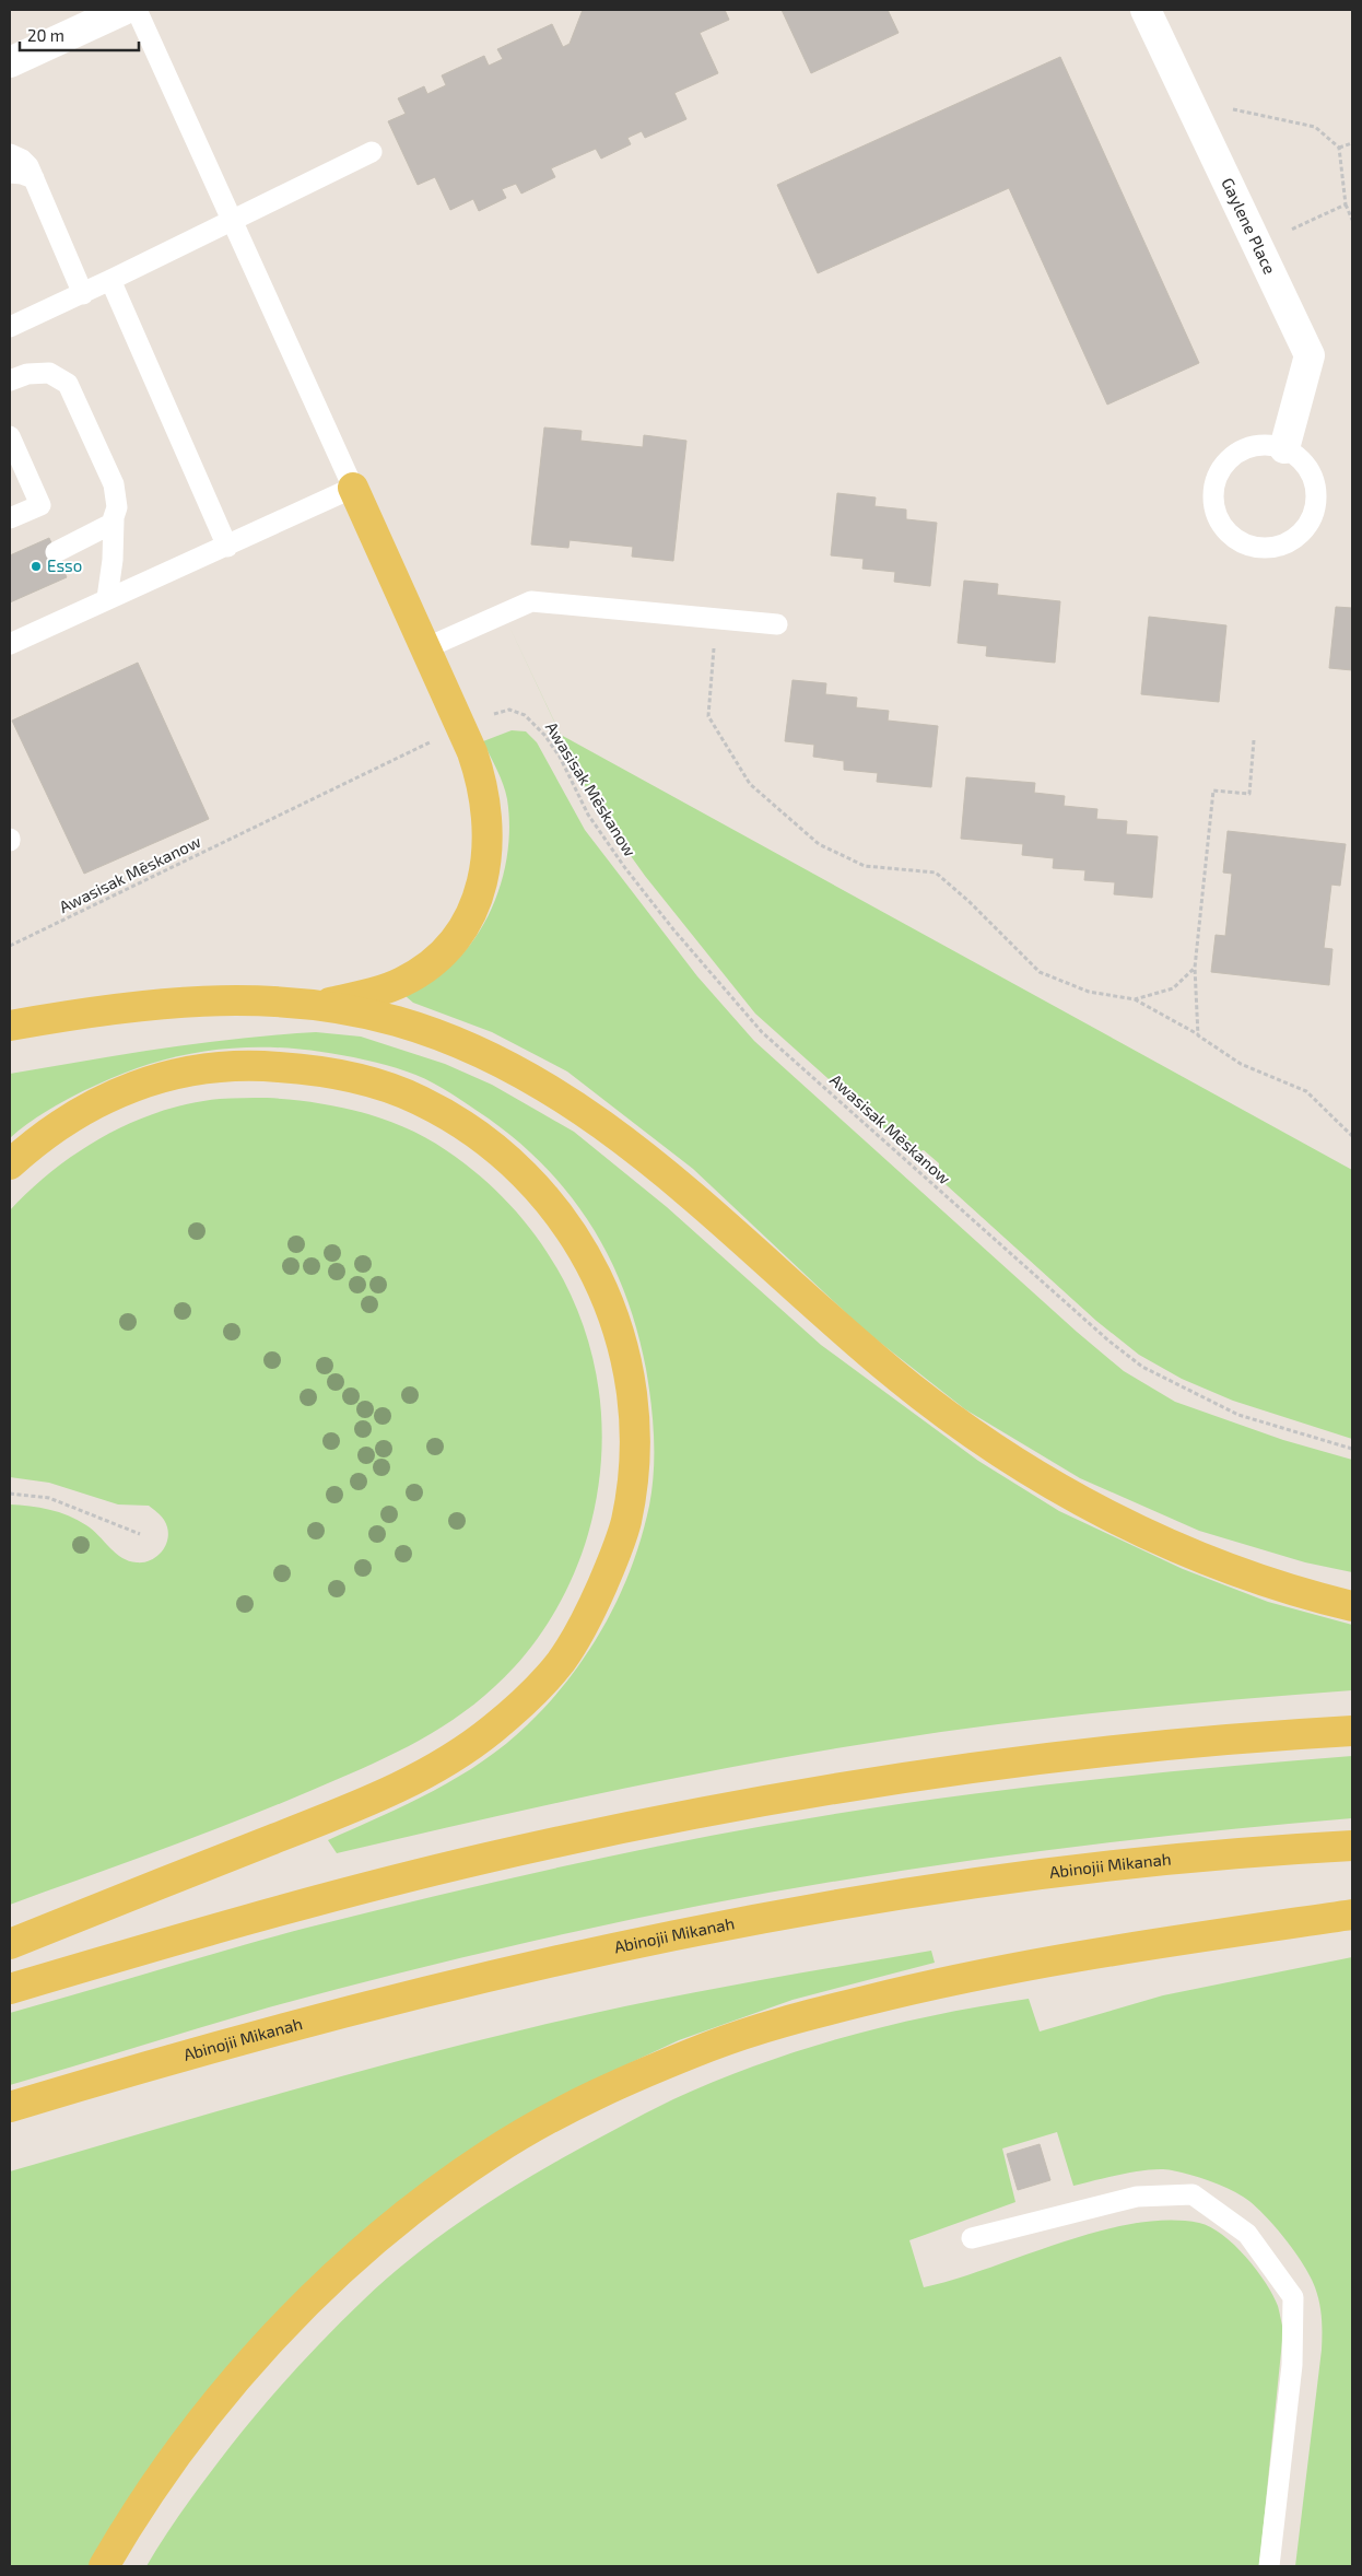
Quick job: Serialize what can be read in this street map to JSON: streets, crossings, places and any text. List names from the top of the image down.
{
  "streets": {
    "main road": ["Abinojii Mikanah"],
    "street": ["Gaylene Place"],
    "path": ["Awasisak Mēskanow"]
  },
  "places": ["Esso"],
  "scale_bar": "20 m"
}
